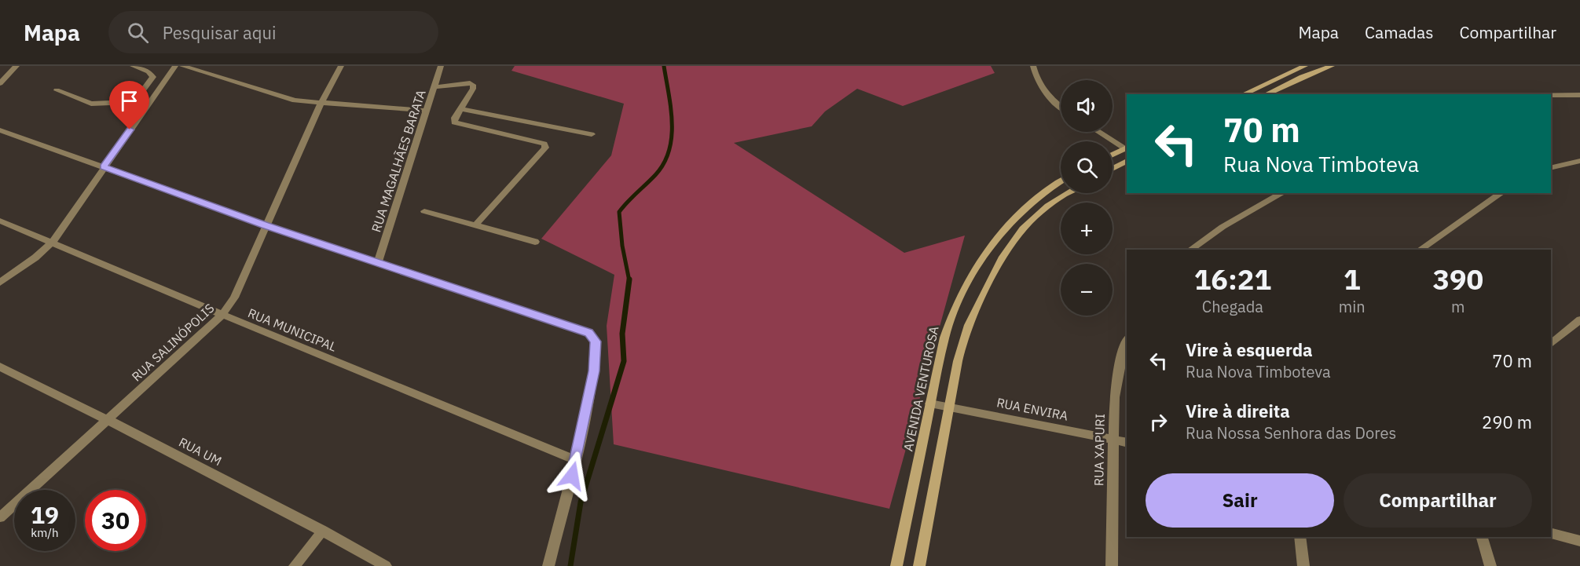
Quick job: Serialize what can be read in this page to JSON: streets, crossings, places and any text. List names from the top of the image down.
{
  "streets": {
    "street": [
      "RUA MAGALHÃES BARATA",
      "RUA MUNICIPAL",
      "RUA SALINÓPOLIS",
      "AVENIDA VENTUROSA",
      "RUA ENVIRA",
      "RUA XAPURI",
      "RUA UM"
    ]
  },
  "crossings": [
    ["RUA MUNICIPAL", "RUA SALINÓPOLIS"],
    ["RUA SALINÓPOLIS", "RUA UM"],
    ["AVENIDA VENTUROSA", "RUA ENVIRA"],
    ["RUA ENVIRA", "RUA XAPURI"]
  ],
  "page": {
    "header": "Mapa",
    "search": "Pesquisar aqui",
    "nav": ["Mapa", "Camadas", "Compartilhar"],
    "map_buttons": ["+", "−"],
    "turn": ["70 m", "Rua Nova Timboteva"],
    "eta": [
      "16:21",
      "Chegada",
      "1",
      "min",
      "390",
      "m"
    ],
    "list": [
      {
        "name": "Vire à esquerda",
        "note": "Rua Nova Timboteva",
        "value": "70 m"
      },
      {
        "name": "Vire à direita",
        "note": "Rua Nossa Senhora das Dores",
        "value": "290 m"
      }
    ],
    "buttons": ["Sair", "Compartilhar"],
    "speed": "19 km/h",
    "limit": "30"
  }
}
